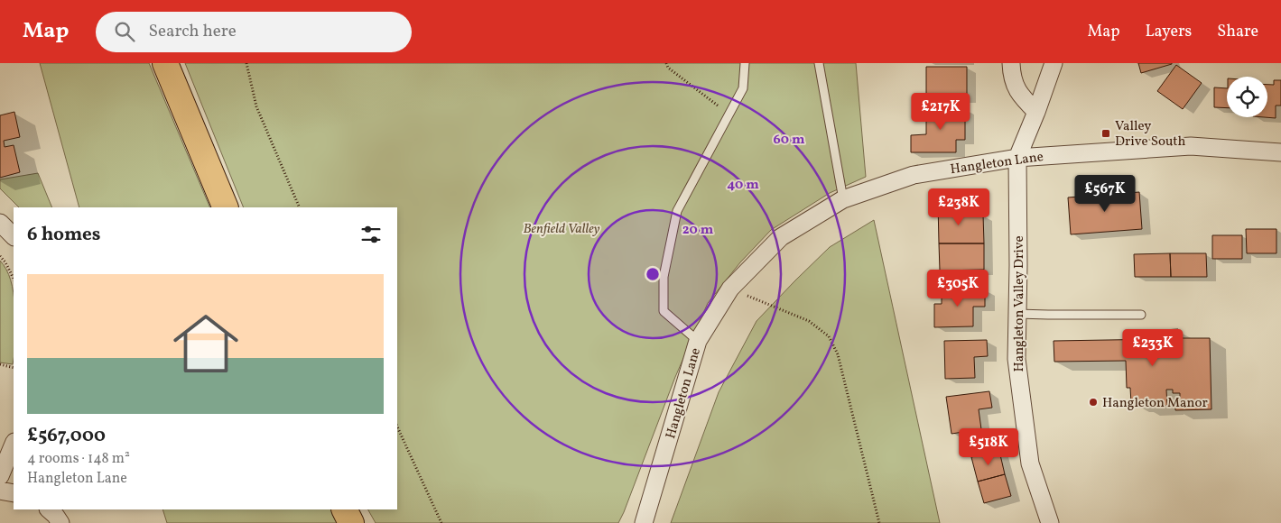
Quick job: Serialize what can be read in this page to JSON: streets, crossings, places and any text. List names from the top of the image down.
{
  "streets": {
    "street": ["Hangleton Lane", "Hangleton Valley Drive"]
  },
  "crossings": [
    ["Hangleton Lane", "Hangleton Valley Drive"]
  ],
  "parks": ["Benfield Valley"],
  "places": {
    "transit": ["Valley Drive South"],
    "other": ["Hangleton Manor"]
  },
  "page": {
    "header": "Map",
    "search": "Search here",
    "nav": ["Map", "Layers", "Share"],
    "price": [
      "£217K",
      "£567K",
      "£238K",
      "£305K",
      "£233K",
      "£518K"
    ],
    "heading": "6 homes",
    "list": [
      {
        "name": "£567,000",
        "note": "4 rooms · 148 m² · Hangleton Lane"
      }
    ]
  },
  "rings": ["60 m", "40 m", "20 m"]
}
